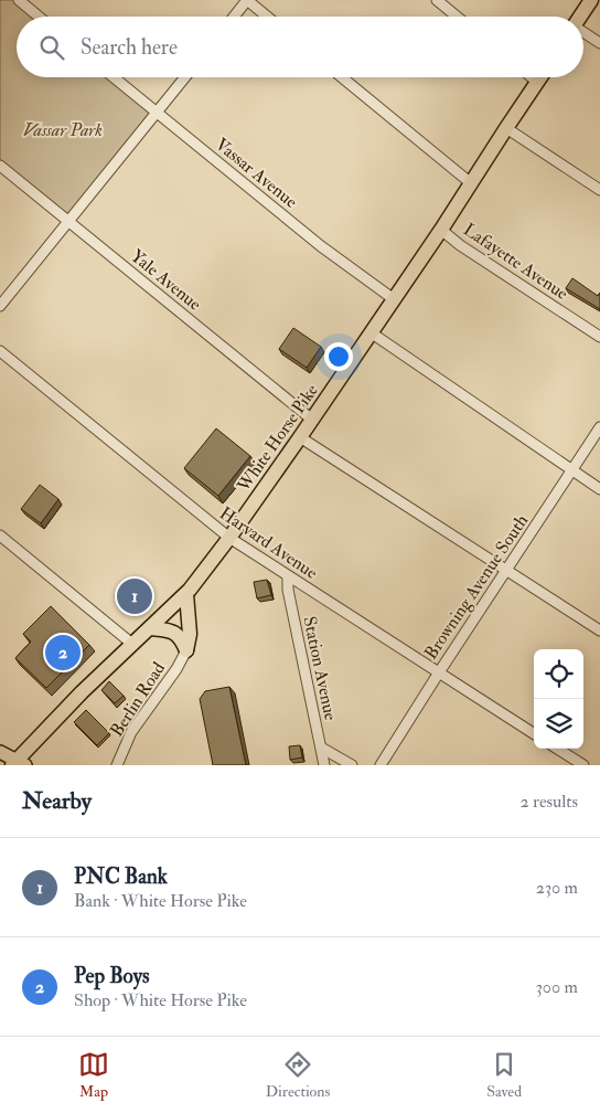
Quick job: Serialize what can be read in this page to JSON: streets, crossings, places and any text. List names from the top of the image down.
{
  "streets": {
    "highway": ["White Horse Pike"],
    "street": [
      "Vassar Avenue",
      "Lafayette Avenue",
      "Yale Avenue",
      "Harvard Avenue",
      "Browning Avenue South",
      "Station Avenue",
      "Berlin Road"
    ]
  },
  "crossings": [
    ["Vassar Avenue", "White Horse Pike"],
    ["Lafayette Avenue", "White Horse Pike"],
    ["Yale Avenue", "White Horse Pike"],
    ["White Horse Pike", "Harvard Avenue"],
    ["Harvard Avenue", "Browning Avenue South"],
    ["Harvard Avenue", "Station Avenue"]
  ],
  "parks": ["Vassar Park"],
  "page": {
    "search": "Search here",
    "pins": ["1", "2"],
    "heading": ["Nearby", "2 results"],
    "list": [
      {
        "mark": "1",
        "name": "PNC Bank",
        "note": "Bank · White Horse Pike",
        "value": "230 m"
      },
      {
        "mark": "2",
        "name": "Pep Boys",
        "note": "Shop · White Horse Pike",
        "value": "300 m"
      }
    ],
    "nav": ["Map", "Directions", "Saved"]
  }
}
